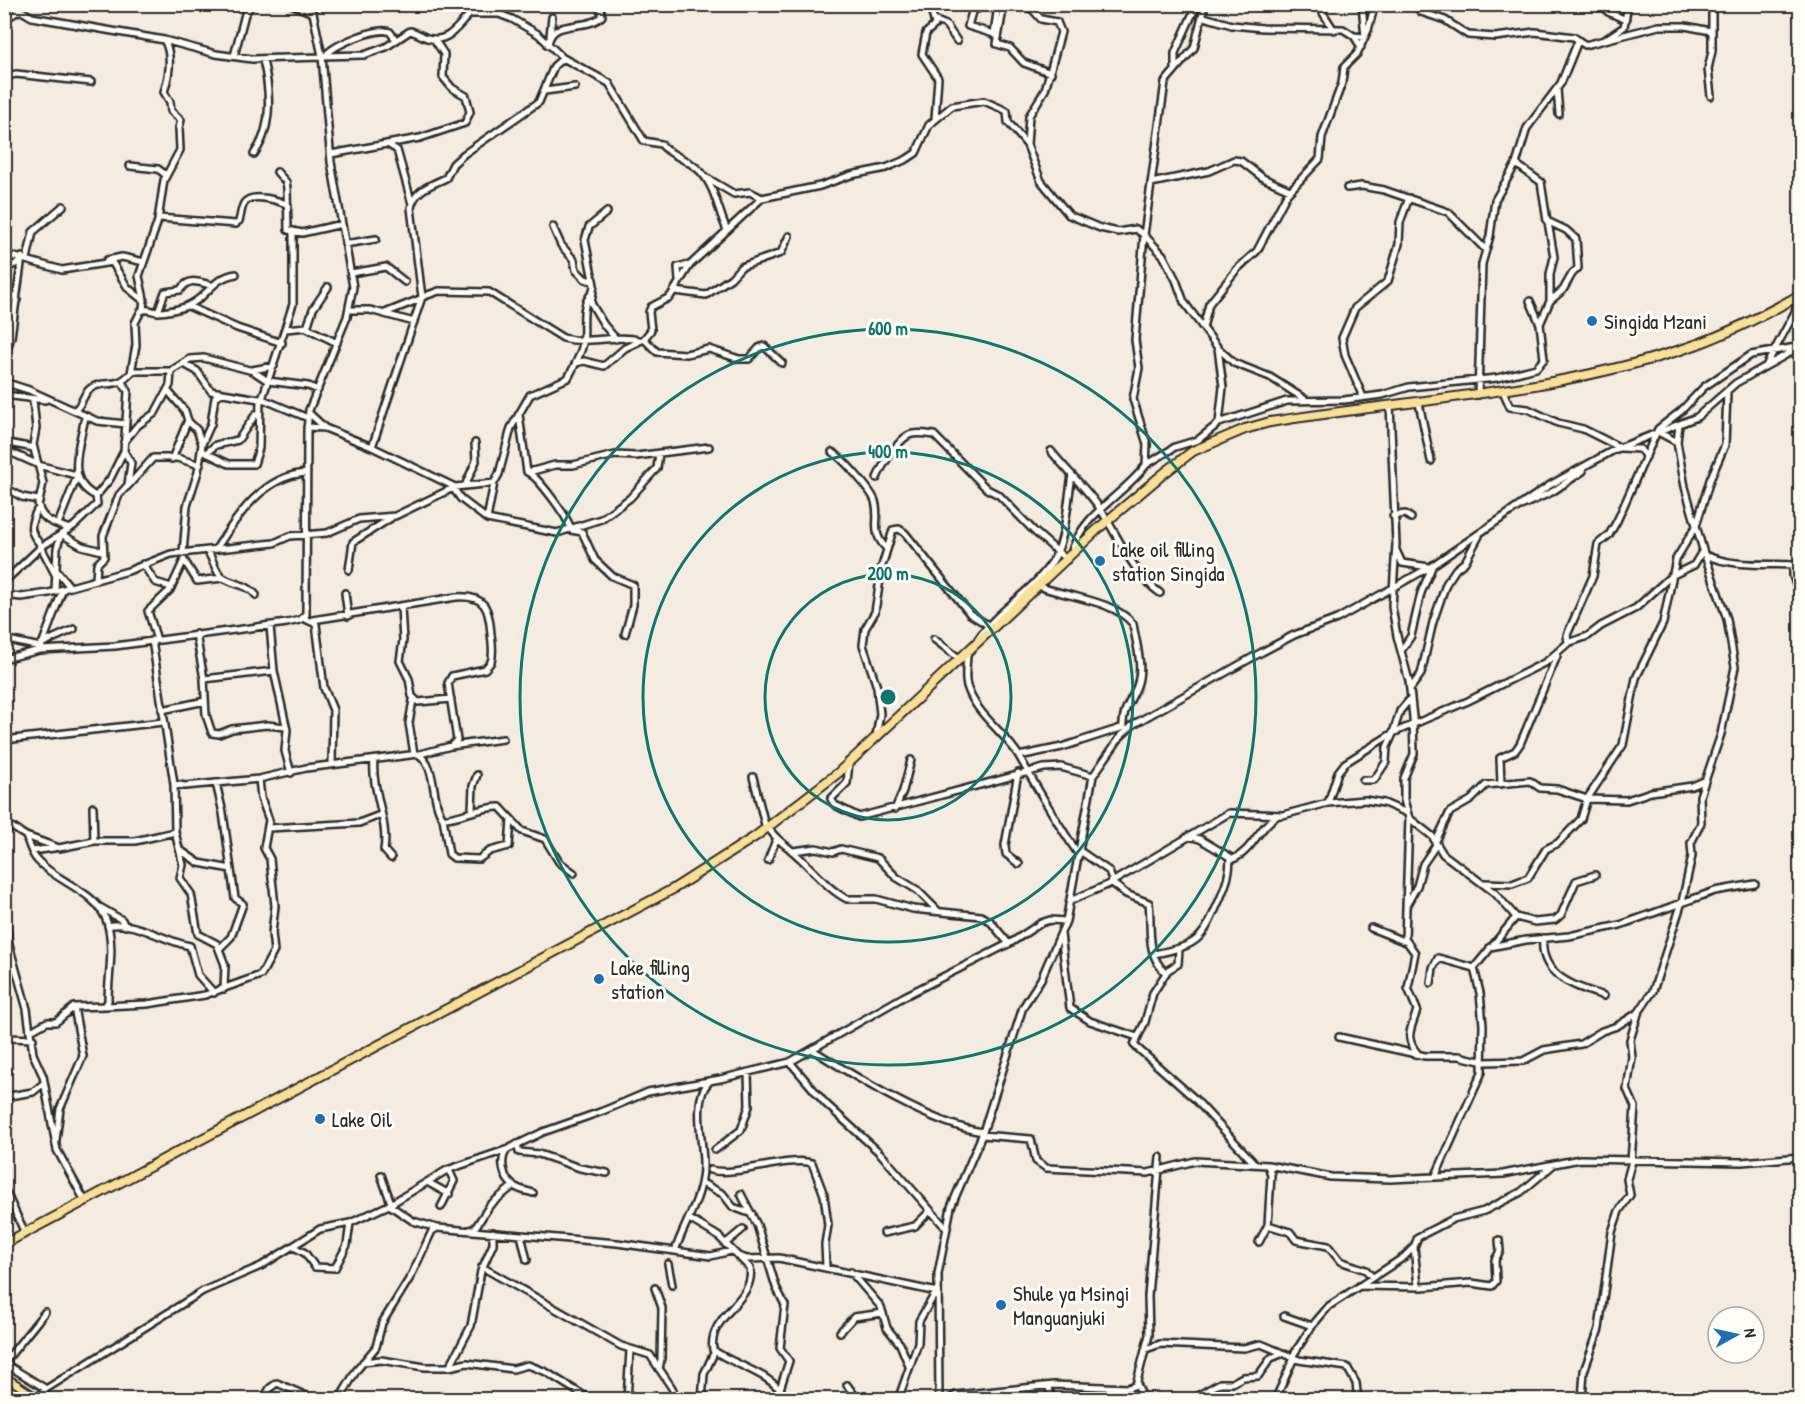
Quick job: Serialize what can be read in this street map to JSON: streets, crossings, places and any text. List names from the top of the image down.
{
  "places": [
    "Singida Mzani",
    "Lake oil filling station Singida",
    "Lake filling station",
    "Lake Oil",
    "Shule ya Msingi Manguanjuki"
  ],
  "north": "right",
  "rings": ["600 m", "400 m", "200 m"]
}
